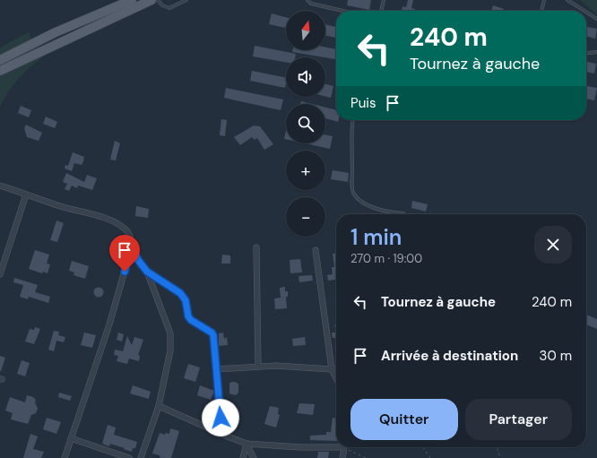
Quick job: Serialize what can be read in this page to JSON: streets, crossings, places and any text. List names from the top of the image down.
{
  "north": "top",
  "page": {
    "map_buttons": ["+", "−"],
    "turn": ["240 m", "Tournez à gauche"],
    "then": "Puis",
    "heading": ["1 min", "270 m · 19:00"],
    "list": [
      {
        "name": "Tournez à gauche",
        "value": "240 m"
      },
      {
        "name": "Arrivée à destination",
        "value": "30 m"
      }
    ],
    "buttons": ["Quitter", "Partager"]
  }
}
